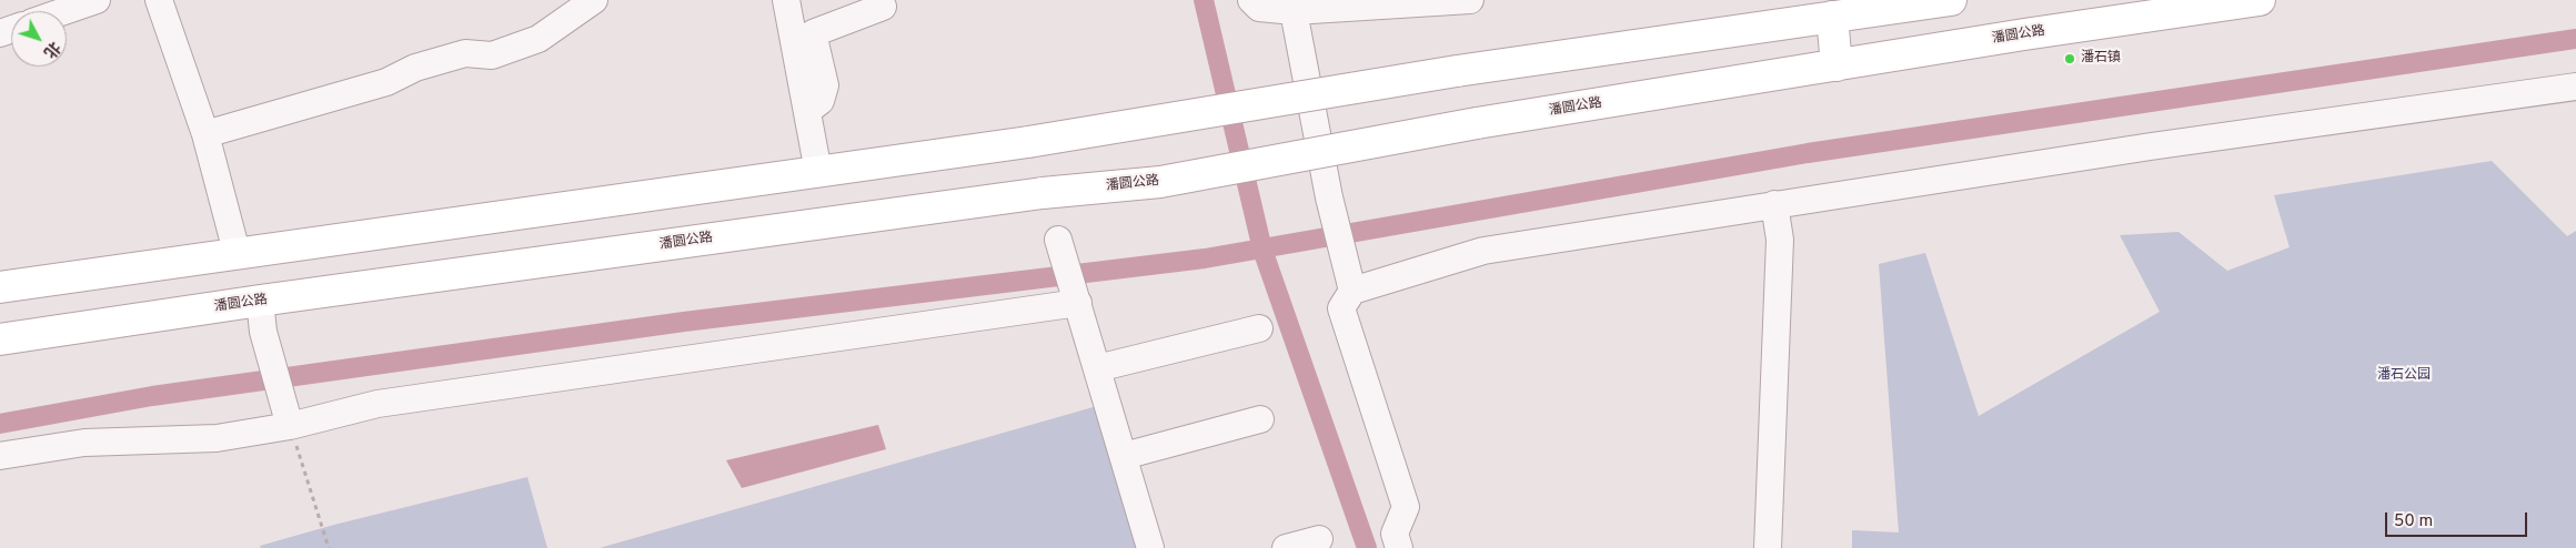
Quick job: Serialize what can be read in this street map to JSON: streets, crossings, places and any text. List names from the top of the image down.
{
  "streets": {
    "main road": ["潘圆公路"]
  },
  "parks": ["潘石公园"],
  "places": ["潘石镇"],
  "scale_bar": "50 m",
  "north": "bottom right"
}
